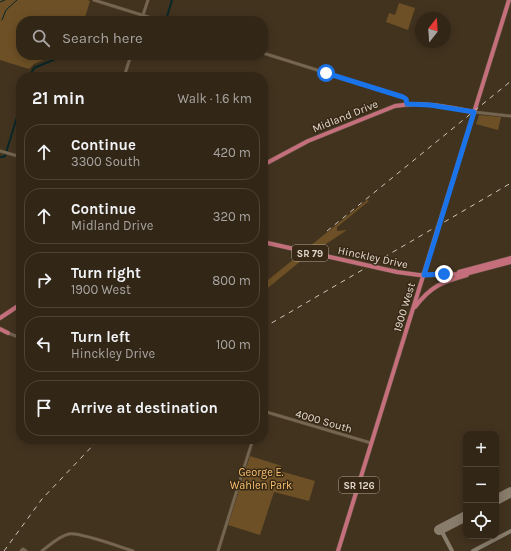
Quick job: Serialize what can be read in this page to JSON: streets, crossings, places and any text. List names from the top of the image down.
{
  "streets": {
    "main road": [
      "Midland Drive",
      "SR 79",
      "Hinckley Drive",
      "1900 West",
      "SR 126"
    ],
    "street": ["4000 South"]
  },
  "crossings": [
    ["Midland Drive", "1900 West"],
    ["Hinckley Drive", "1900 West"],
    ["1900 West", "4000 South"]
  ],
  "parks": ["George E. Wahlen Park"],
  "north": "top",
  "page": {
    "search": "Search here",
    "heading": ["21 min", "Walk · 1.6 km"],
    "list": [
      ["Continue", "3300 South", "420 m"],
      ["Continue", "Midland Drive", "320 m"],
      ["Turn right", "1900 West", "800 m"],
      ["Turn left", "Hinckley Drive", "100 m"],
      "Arrive at destination"
    ],
    "map_buttons": ["+", "−"]
  }
}
